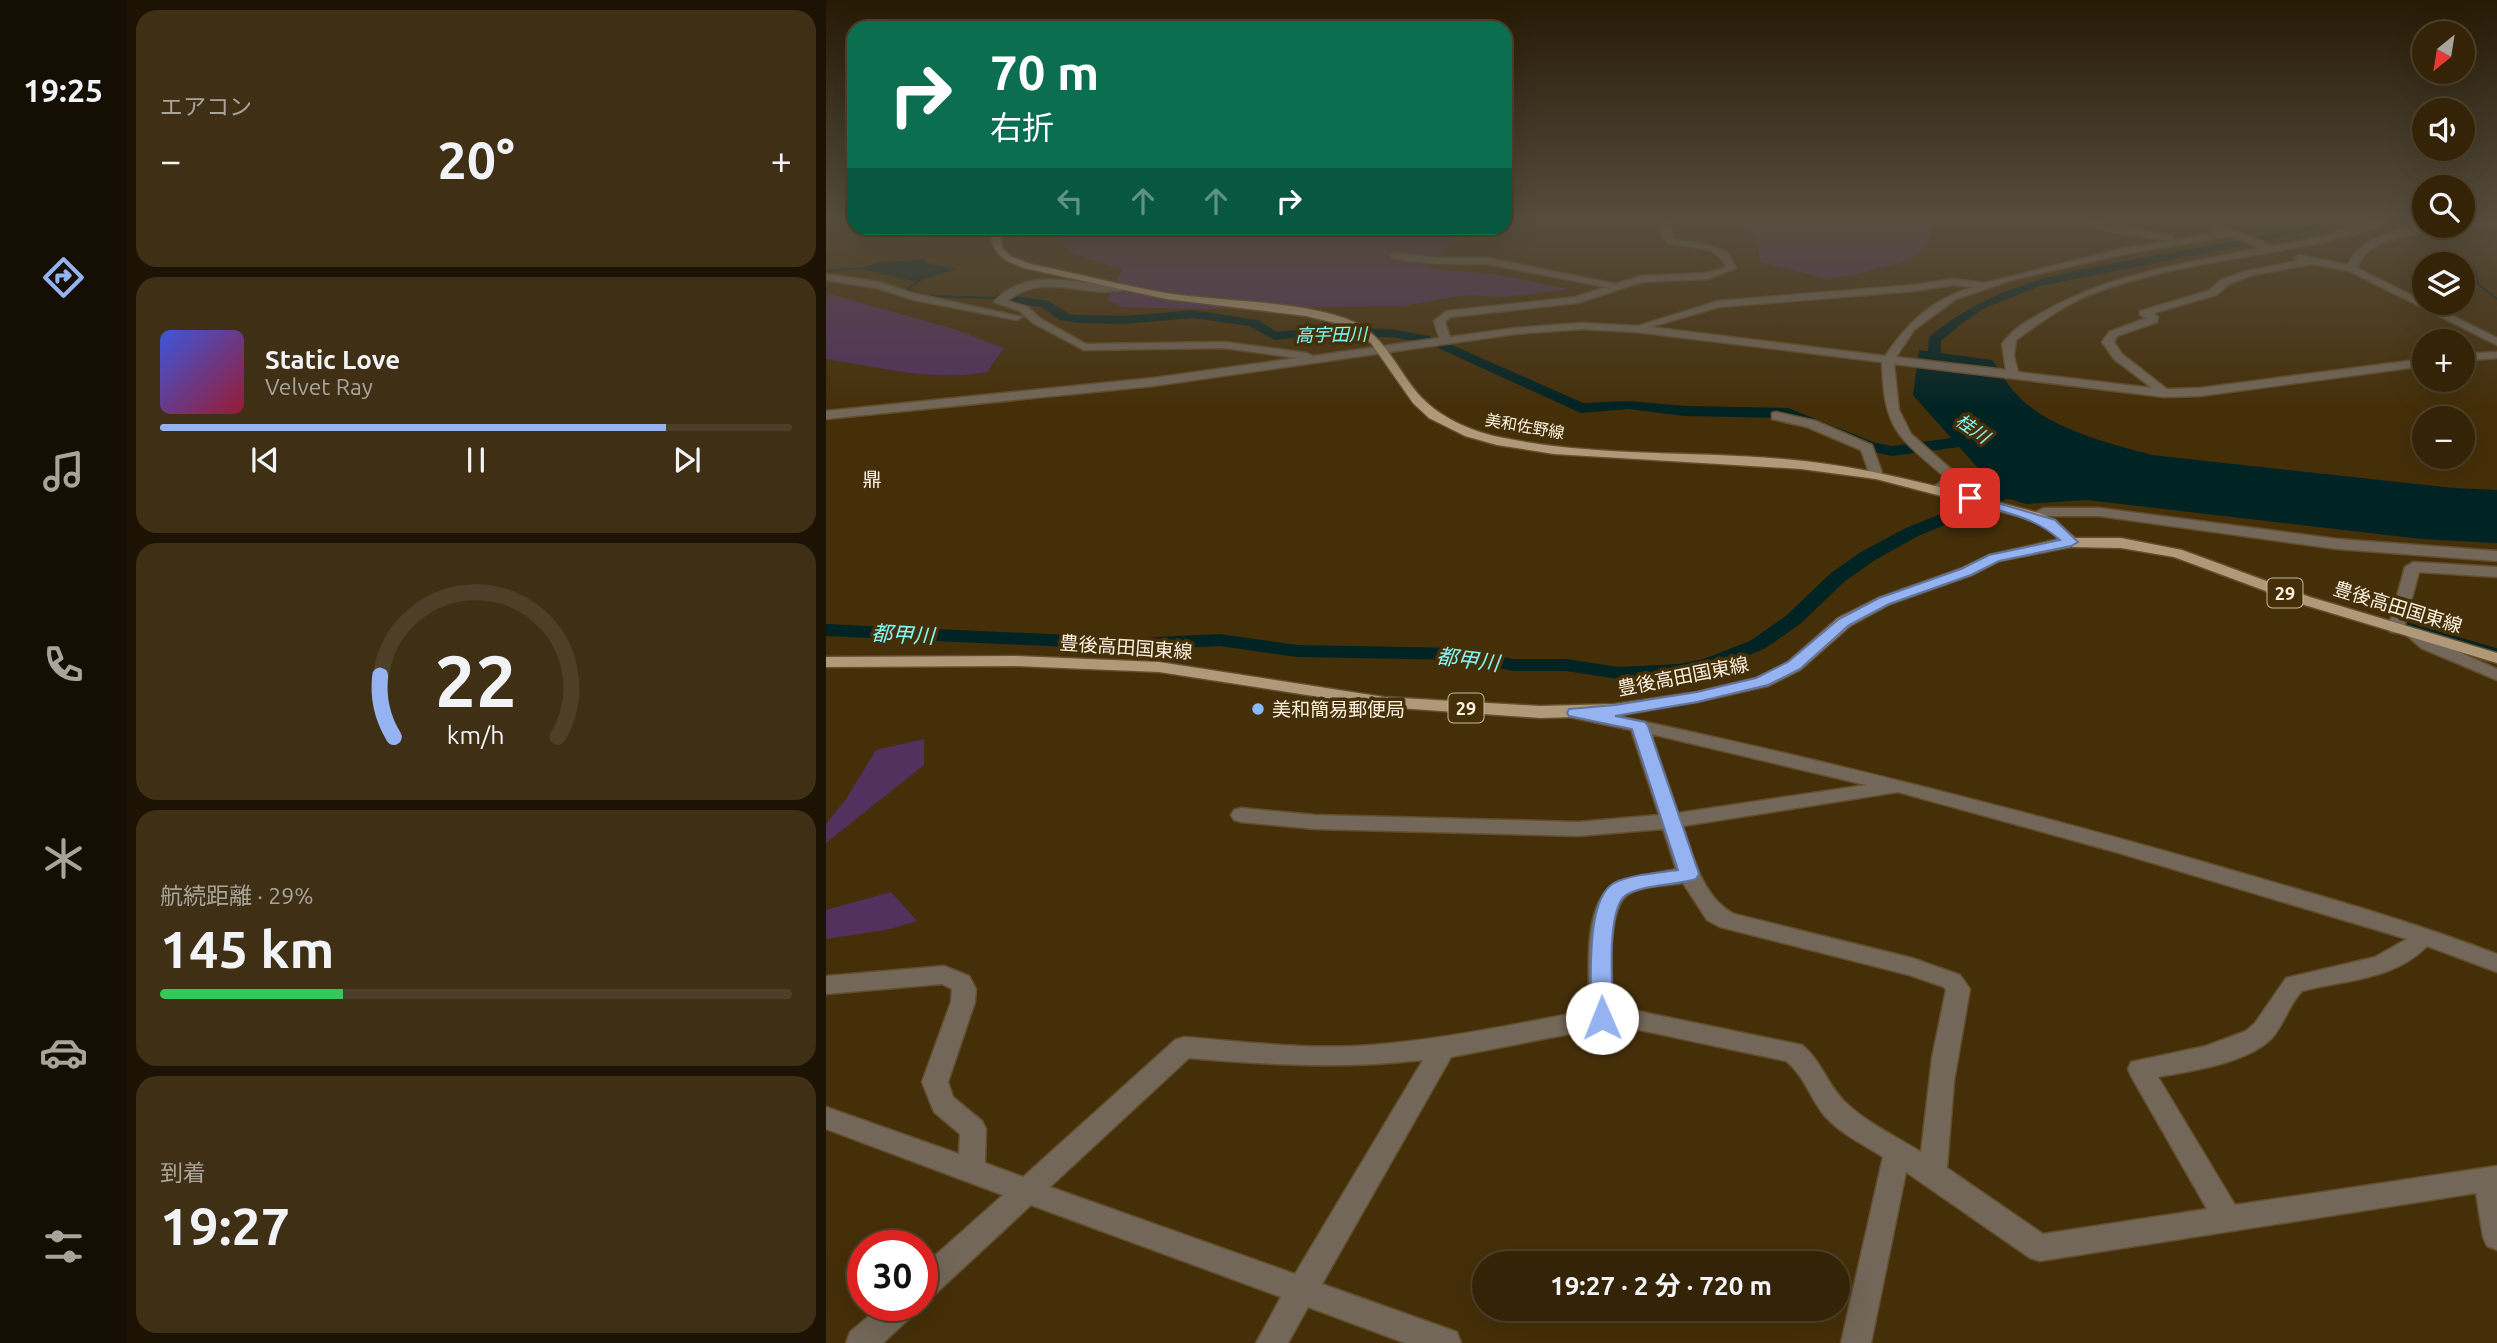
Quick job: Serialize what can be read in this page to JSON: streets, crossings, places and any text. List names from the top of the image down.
{
  "streets": {
    "main road": ["美和佐野線", "29", "豊後高田国東線"]
  },
  "crossings": [
    ["美和佐野線", "豊後高田国東線"]
  ],
  "districts": ["鼎"],
  "water": ["高宇田川", "桂川", "都甲川"],
  "places": ["美和簡易郵便局"],
  "north": "bottom left",
  "page": {
    "tabs": "19:25",
    "tile": [
      "エアコン",
      ["航続距離 · 29%", "145 km"],
      ["到着", "19:27"]
    ],
    "map_buttons": ["+", "−"],
    "turn": ["70 m", "右折"],
    "heat": ["−", "20°", "+"],
    "song": ["Static Love", "Velvet Ray"],
    "limit": "30",
    "trip": "19:27 · 2 分 · 720 m",
    "gauge": ["22", "km/h"]
  }
}
